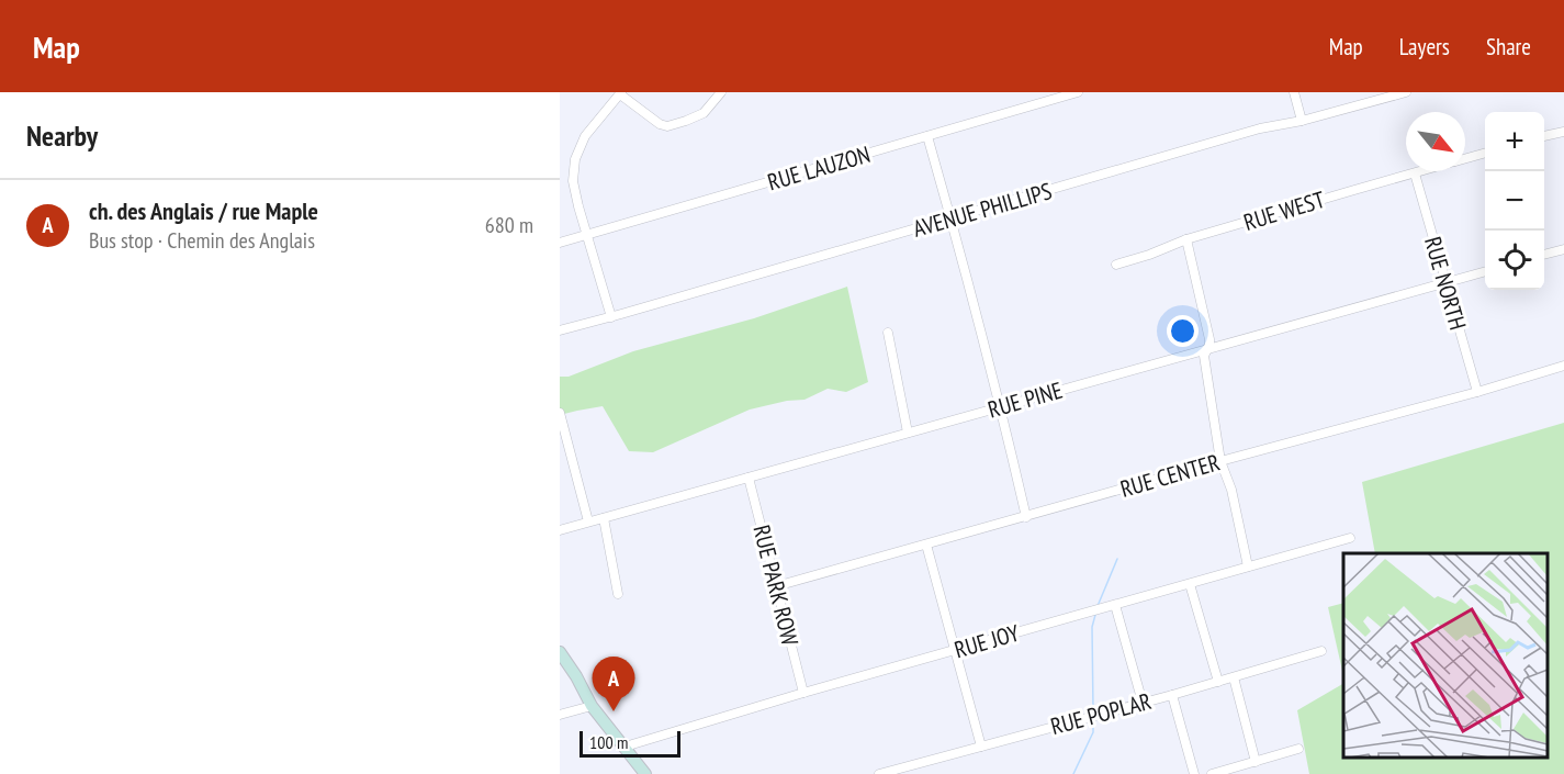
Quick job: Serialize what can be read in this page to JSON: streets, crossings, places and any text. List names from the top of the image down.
{
  "streets": {
    "street": [
      "RUE LAUZON",
      "AVENUE PHILLIPS",
      "RUE WEST",
      "RUE NORTH",
      "RUE PINE",
      "RUE CENTER",
      "RUE PARK ROW",
      "RUE JOY",
      "RUE POPLAR"
    ]
  },
  "crossings": [
    ["RUE WEST", "RUE NORTH"],
    ["RUE NORTH", "RUE PINE"],
    ["RUE NORTH", "RUE CENTER"],
    ["RUE PINE", "RUE PARK ROW"],
    ["RUE CENTER", "RUE PARK ROW"],
    ["RUE PARK ROW", "RUE JOY"]
  ],
  "scale_bar": "100 m",
  "north": "bottom right",
  "page": {
    "header": "Map",
    "nav": ["Map", "Layers", "Share"],
    "heading": "Nearby",
    "map_buttons": ["+", "−"],
    "list": [
      {
        "mark": "A",
        "name": "ch. des Anglais / rue Maple",
        "note": "Bus stop · Chemin des Anglais",
        "value": "680 m"
      }
    ],
    "pins": "A",
    "scale": "100 m"
  }
}
